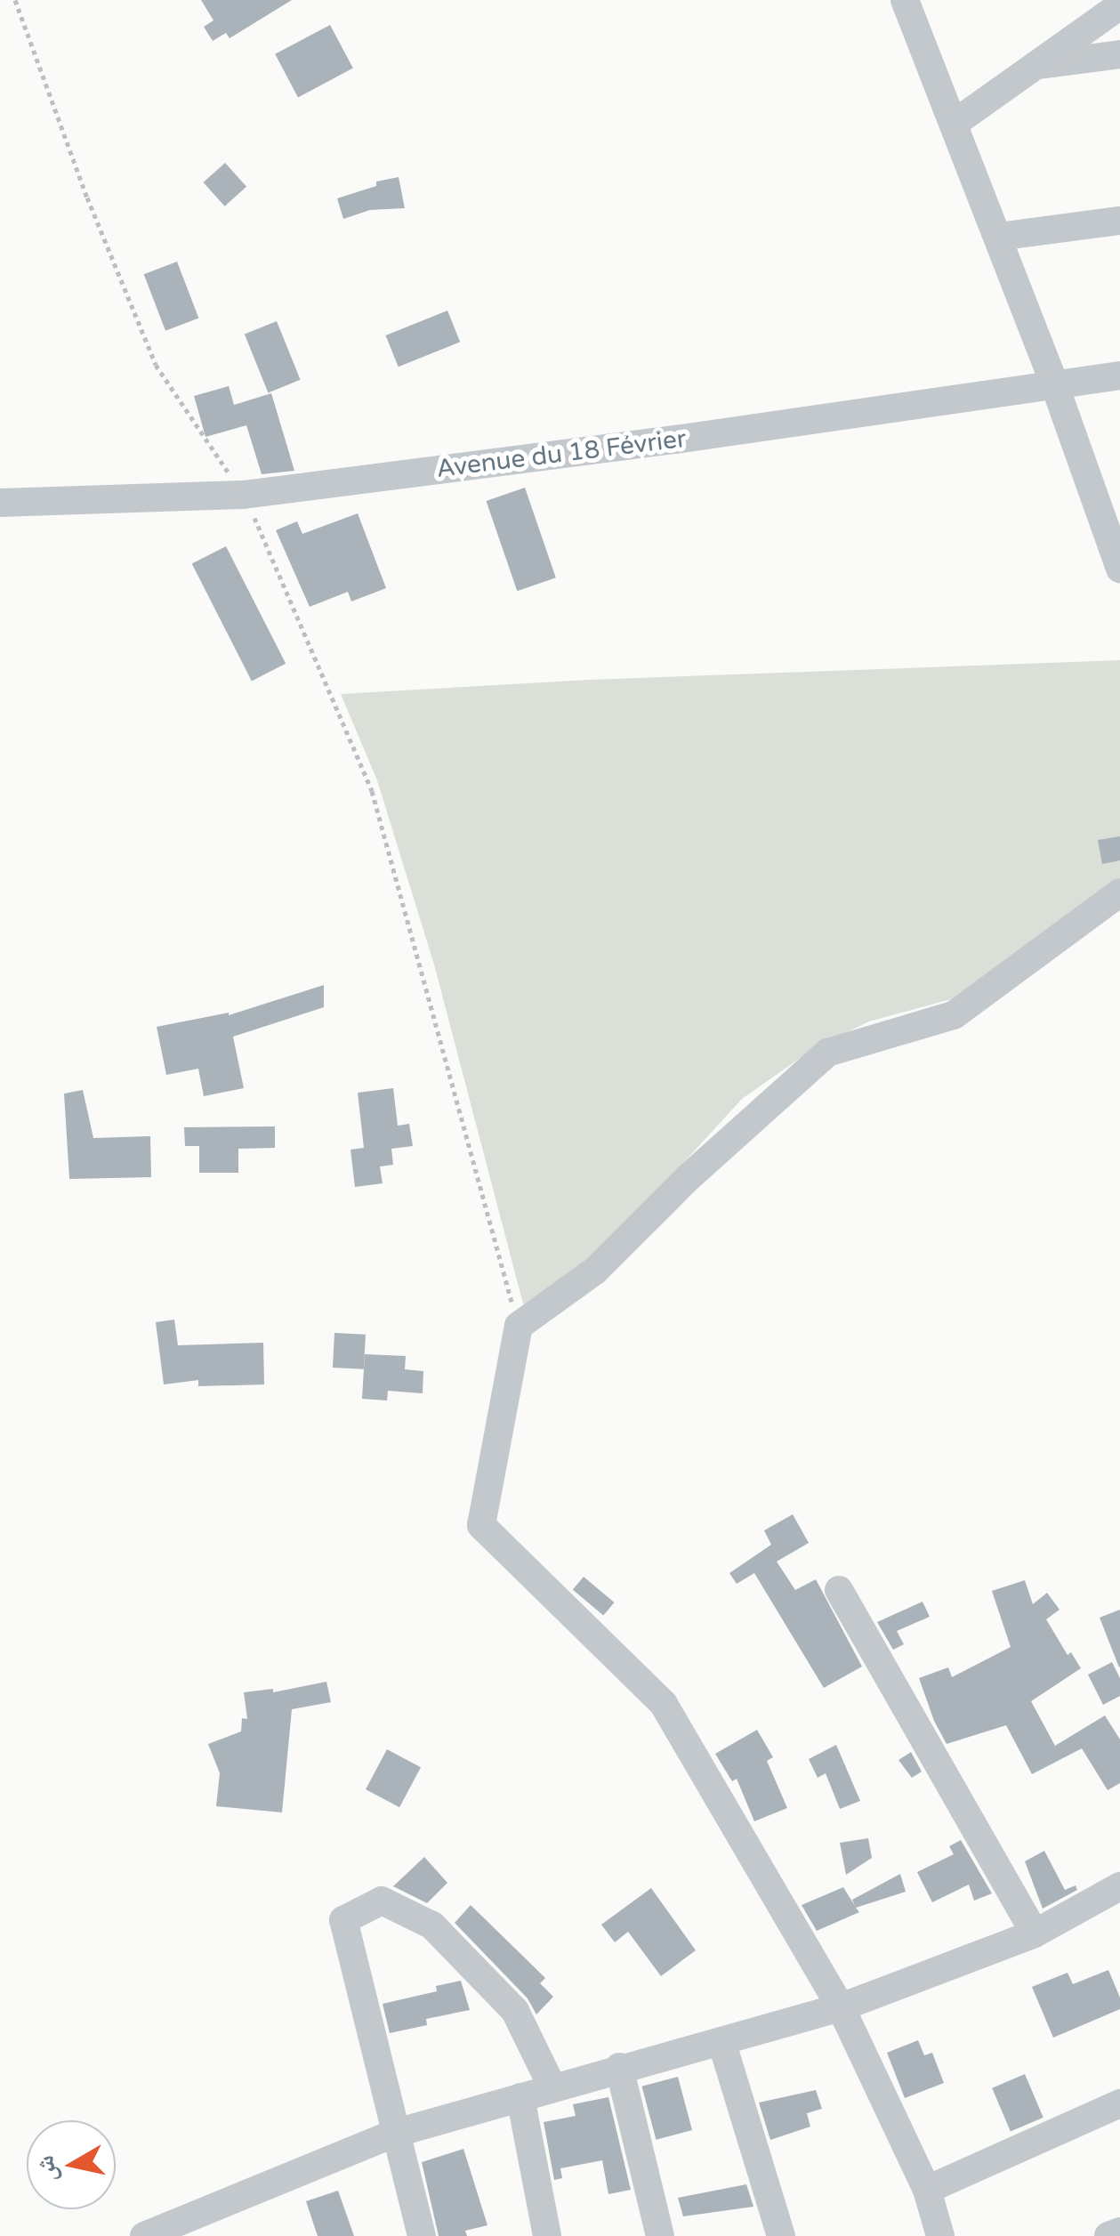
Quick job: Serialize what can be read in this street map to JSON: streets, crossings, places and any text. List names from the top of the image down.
{
  "streets": {
    "street": ["Avenue du 18 Février"]
  },
  "north": "left"
}
